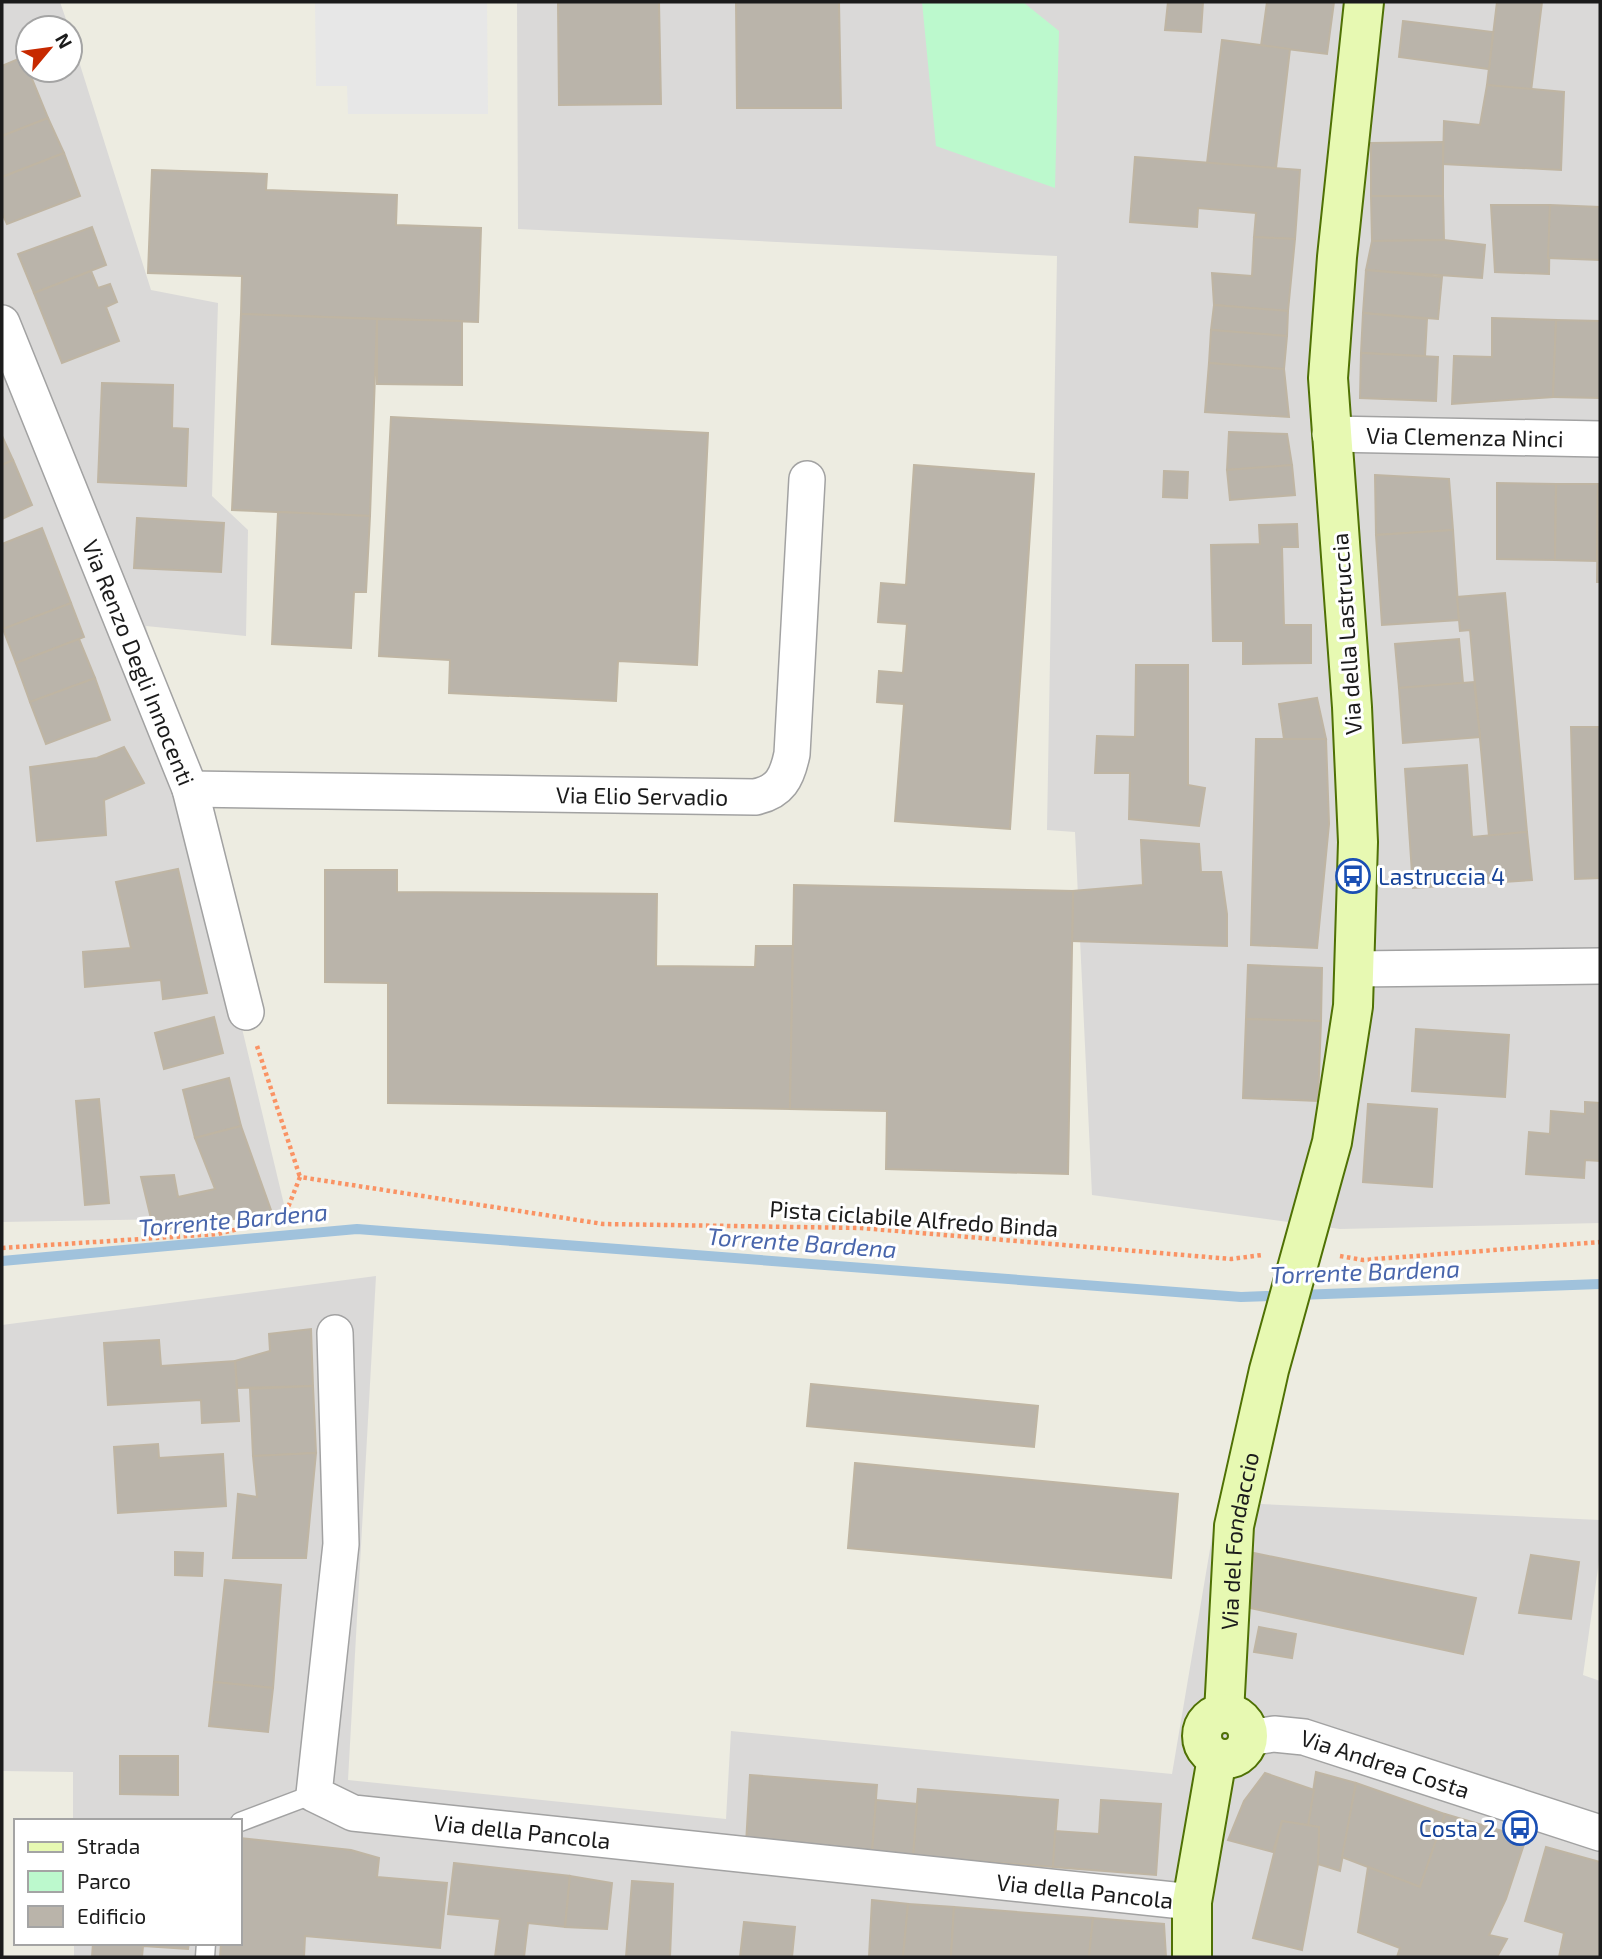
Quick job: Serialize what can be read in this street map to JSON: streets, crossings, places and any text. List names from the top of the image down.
{
  "streets": {
    "street": [
      "Via Clemenza Ninci",
      "Via della Lastruccia",
      "Via Renzo Degli Innocenti",
      "Via Elio Servadio",
      "Via del Fondaccio",
      "Via Andrea Costa",
      "Via della Pancola"
    ],
    "path": ["Pista ciclabile Alfredo Binda"]
  },
  "crossings": [
    ["Via Clemenza Ninci", "Via della Lastruccia"],
    ["Via della Lastruccia", "Pista ciclabile Alfredo Binda"],
    ["Via della Lastruccia", "Via del Fondaccio"],
    ["Via Renzo Degli Innocenti", "Via Elio Servadio"],
    ["Pista ciclabile Alfredo Binda", "Via del Fondaccio"],
    ["Via del Fondaccio", "Via Andrea Costa"],
    ["Via del Fondaccio", "Via della Pancola"]
  ],
  "water": ["Torrente Bardena"],
  "places": {
    "bus stop": ["Lastruccia 4", "Costa 2"]
  },
  "legend": ["Strada", "Parco", "Edificio"],
  "north": "top right"
}
